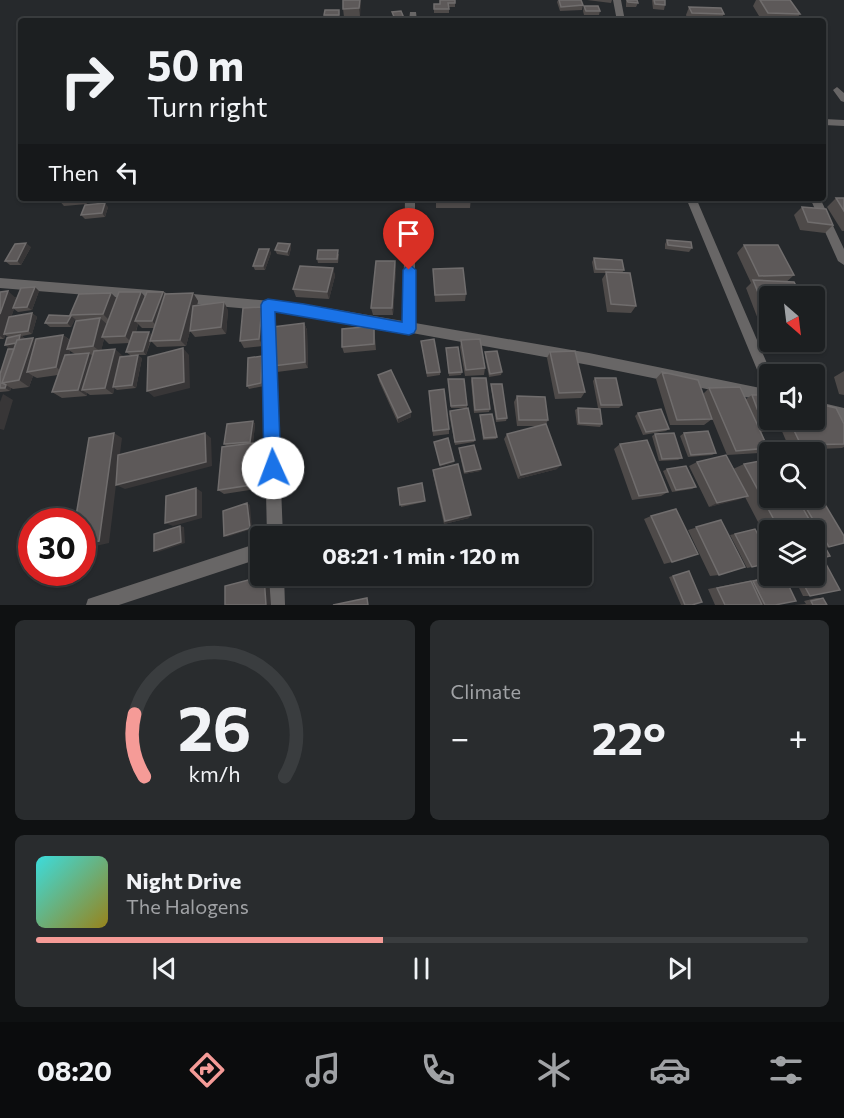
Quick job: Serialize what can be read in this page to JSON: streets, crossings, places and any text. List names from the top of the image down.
{
  "north": "bottom right",
  "page": {
    "turn": ["50 m", "Turn right"],
    "then": "Then",
    "limit": "30",
    "trip": "08:21 · 1 min · 120 m",
    "tile": "Climate",
    "heat": ["−", "22°", "+"],
    "song": ["Night Drive", "The Halogens"],
    "tabs": "08:20",
    "gauge": ["26", "km/h"]
  }
}
